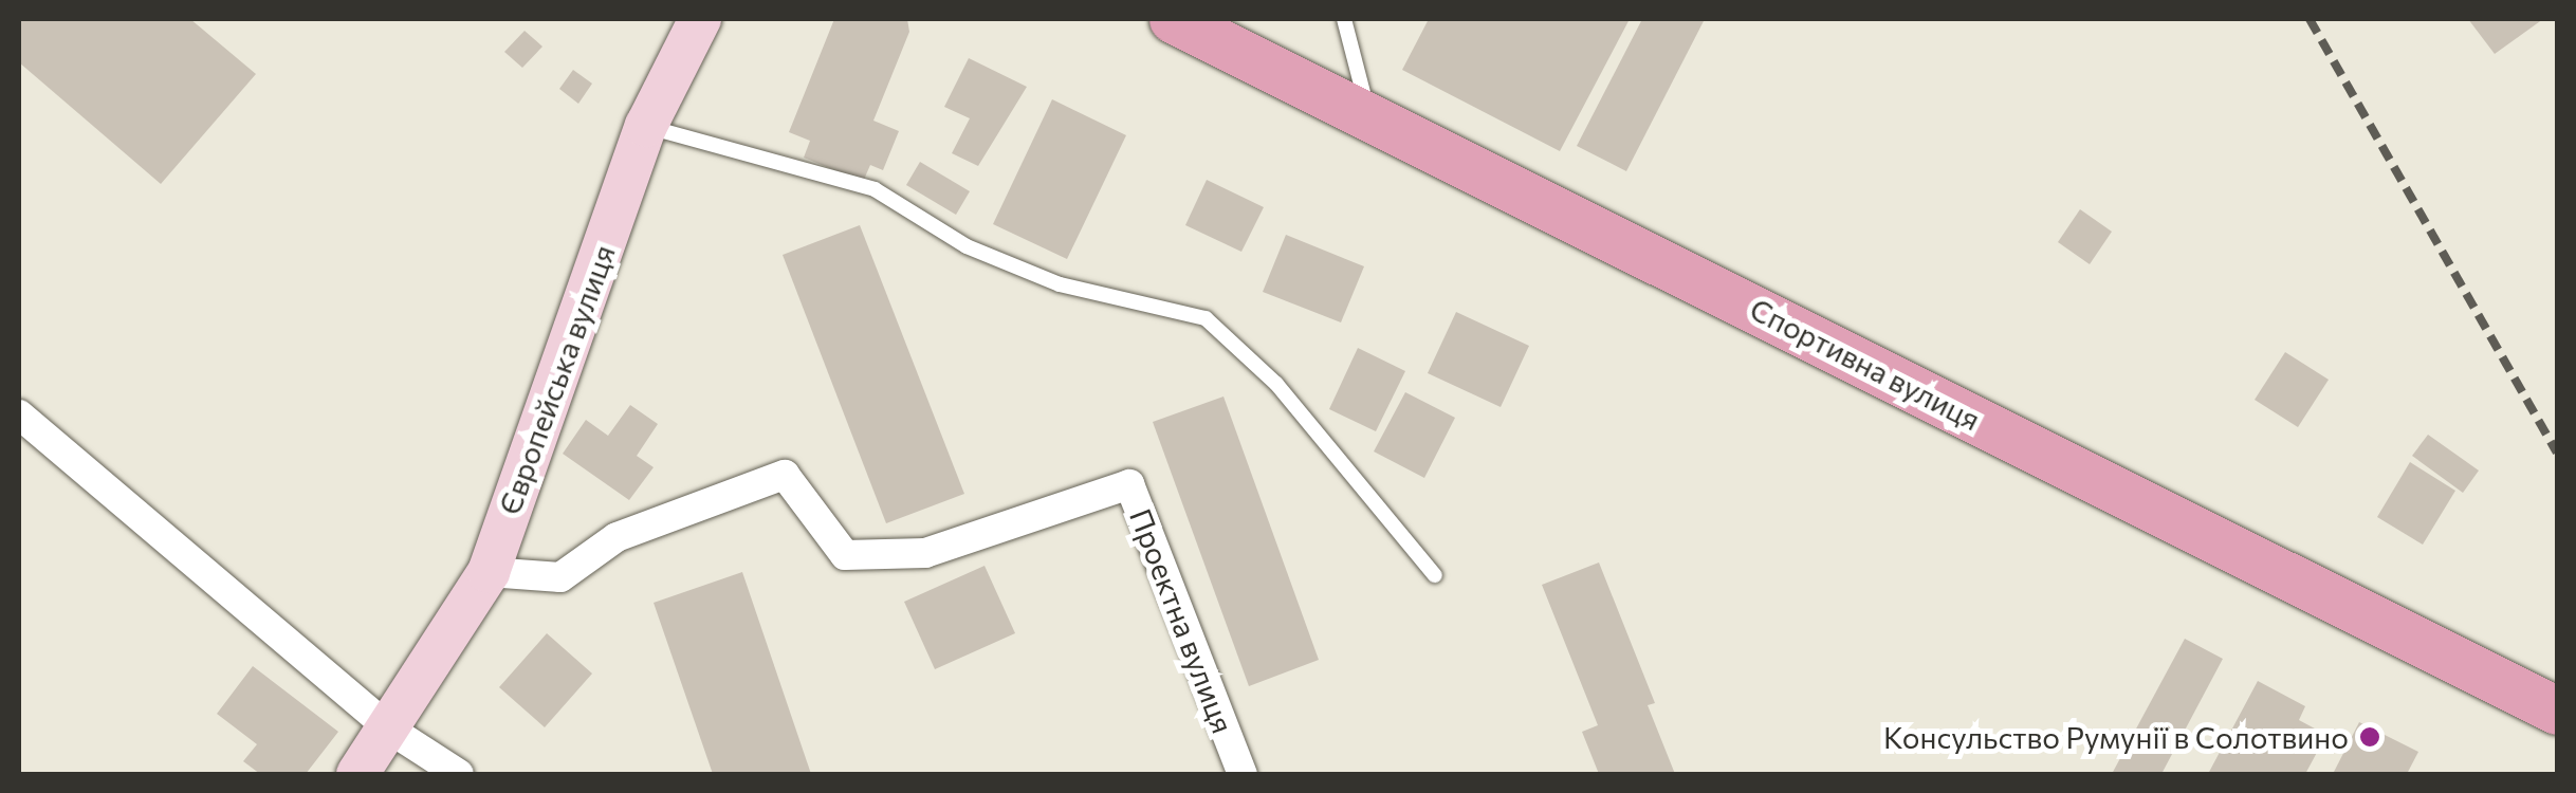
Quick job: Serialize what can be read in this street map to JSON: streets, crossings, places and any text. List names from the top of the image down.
{
  "streets": {
    "main road": ["Спортивна вулиця"],
    "street": ["Європейська вулиця", "Проектна вулиця"]
  },
  "crossings": [
    ["Європейська вулиця", "Проектна вулиця"]
  ],
  "places": ["Консульство Румунії в Солотвино"]
}
